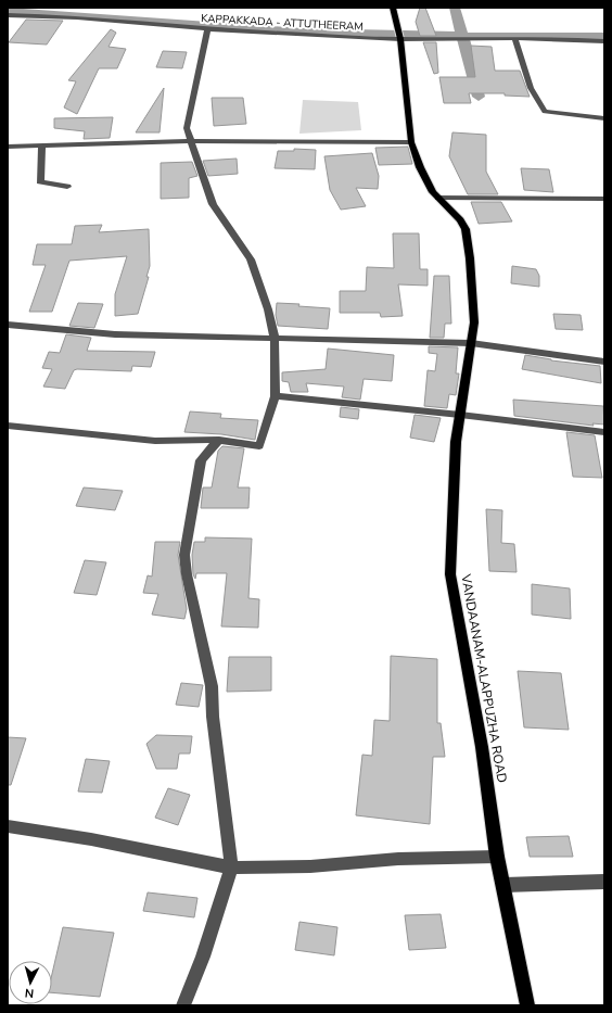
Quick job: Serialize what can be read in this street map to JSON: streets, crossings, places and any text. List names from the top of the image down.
{
  "streets": {
    "main road": ["VANDAANAM-ALAPPUZHA ROAD"],
    "street": ["KAPPAKKADA - ATTUTHEERAM"]
  },
  "crossings": [
    ["KAPPAKKADA - ATTUTHEERAM", "VANDAANAM-ALAPPUZHA ROAD"]
  ],
  "north": "bottom"
}
